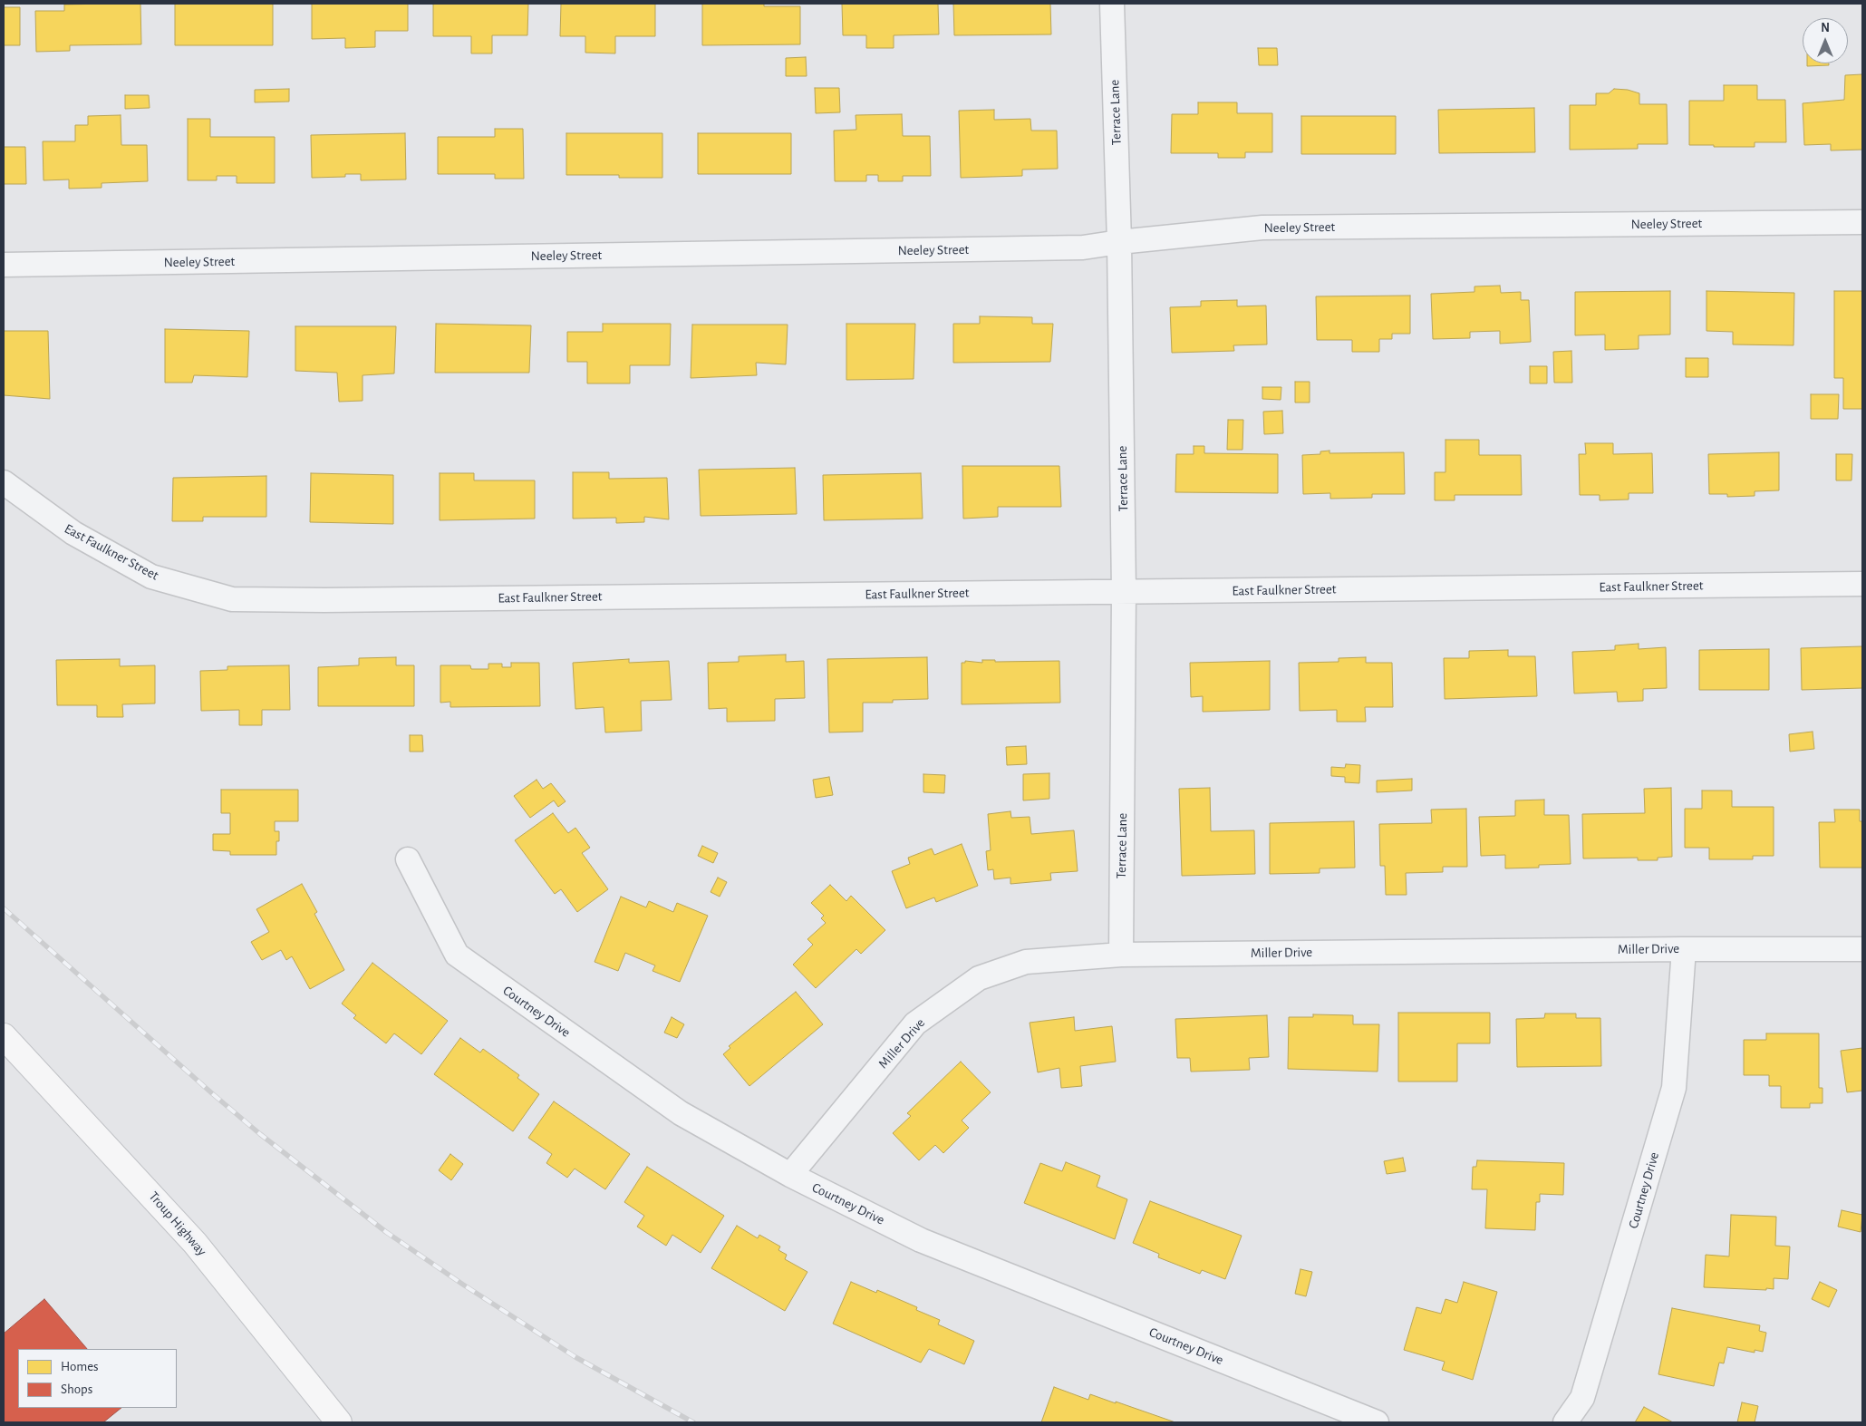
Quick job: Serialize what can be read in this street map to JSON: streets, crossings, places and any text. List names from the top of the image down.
{
  "streets": {
    "main road": ["Troup Highway"],
    "street": [
      "Terrace Lane",
      "Neeley Street",
      "East Faulkner Street",
      "Miller Drive",
      "Courtney Drive"
    ]
  },
  "crossings": [
    ["Terrace Lane", "Neeley Street"],
    ["Terrace Lane", "East Faulkner Street"],
    ["Terrace Lane", "Miller Drive"],
    ["Miller Drive", "Courtney Drive"]
  ],
  "legend": ["Homes", "Shops"],
  "north": "top"
}
